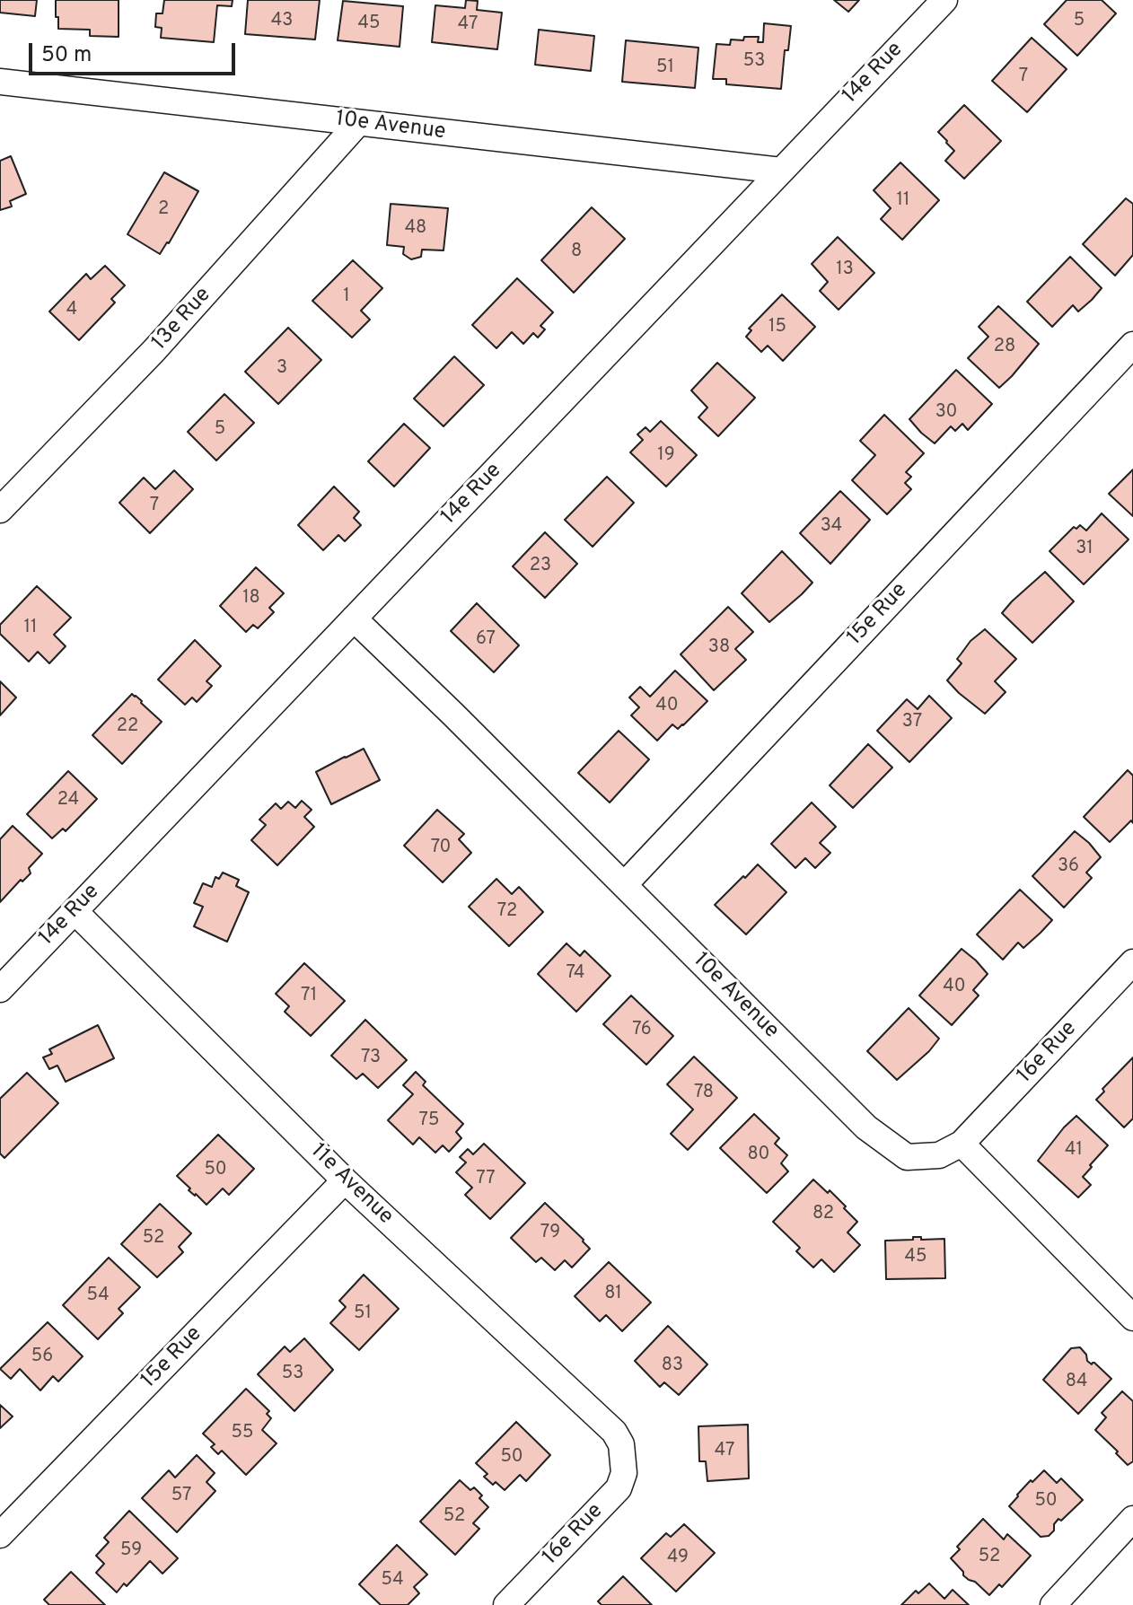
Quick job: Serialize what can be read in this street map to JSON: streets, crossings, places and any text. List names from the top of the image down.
{
  "streets": {
    "street": [
      "14e Rue",
      "10e Avenue",
      "13e Rue",
      "15e Rue",
      "16e Rue",
      "11e Avenue"
    ]
  },
  "crossings": [
    ["14e Rue", "10e Avenue"],
    ["14e Rue", "11e Avenue"],
    ["10e Avenue", "13e Rue"],
    ["10e Avenue", "15e Rue"],
    ["10e Avenue", "16e Rue"],
    ["15e Rue", "11e Avenue"],
    ["16e Rue", "11e Avenue"]
  ],
  "house_numbers": [
    "43",
    "5",
    "45",
    "47",
    "53",
    "51",
    "7",
    "11",
    "2",
    "48",
    "8",
    "13",
    "1",
    "4",
    "15",
    "28",
    "3",
    "30",
    "5",
    "19",
    "7",
    "34",
    "31",
    "23",
    "18",
    "11",
    "67",
    "38",
    "40",
    "37",
    "22",
    "24",
    "70",
    "36",
    "72",
    "74",
    "40",
    "71",
    "76",
    "73",
    "78",
    "75",
    "41",
    "80",
    "50",
    "77",
    "82",
    "79",
    "52",
    "45",
    "81",
    "54",
    "51",
    "56",
    "83",
    "53",
    "84",
    "55",
    "47",
    "50",
    "57",
    "50",
    "52",
    "59",
    "52",
    "49",
    "54"
  ],
  "scale_bar": "50 m"
}
